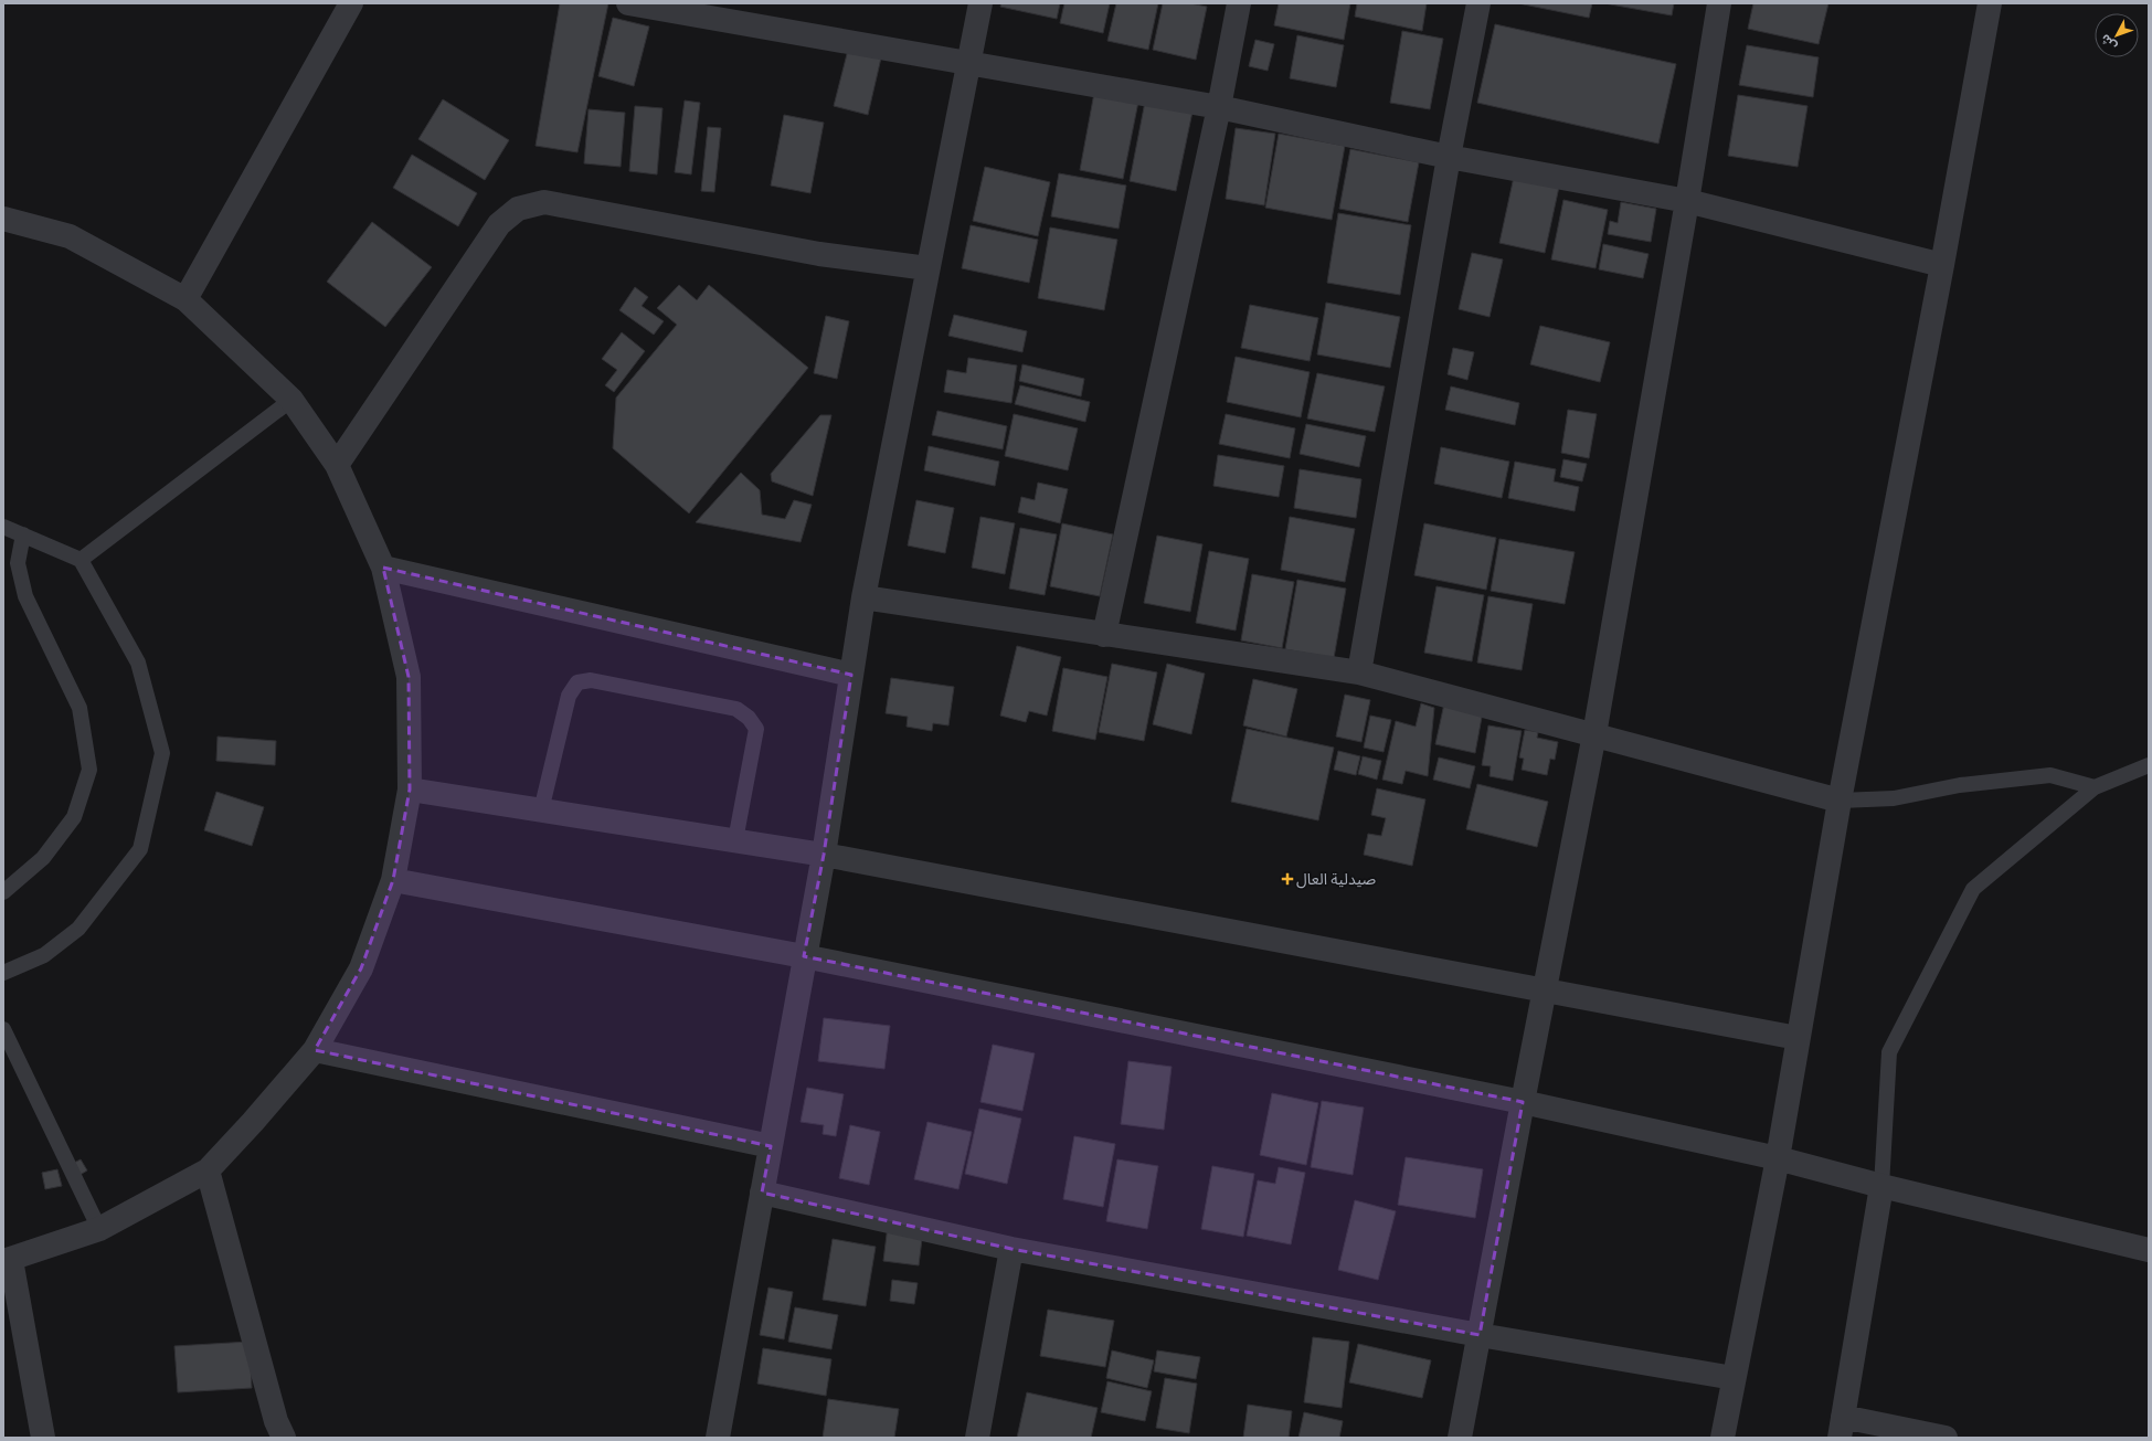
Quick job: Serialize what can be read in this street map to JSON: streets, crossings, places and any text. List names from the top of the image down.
{
  "places": {
    "health": ["صيدلية العال"]
  },
  "north": "bottom left"
}
